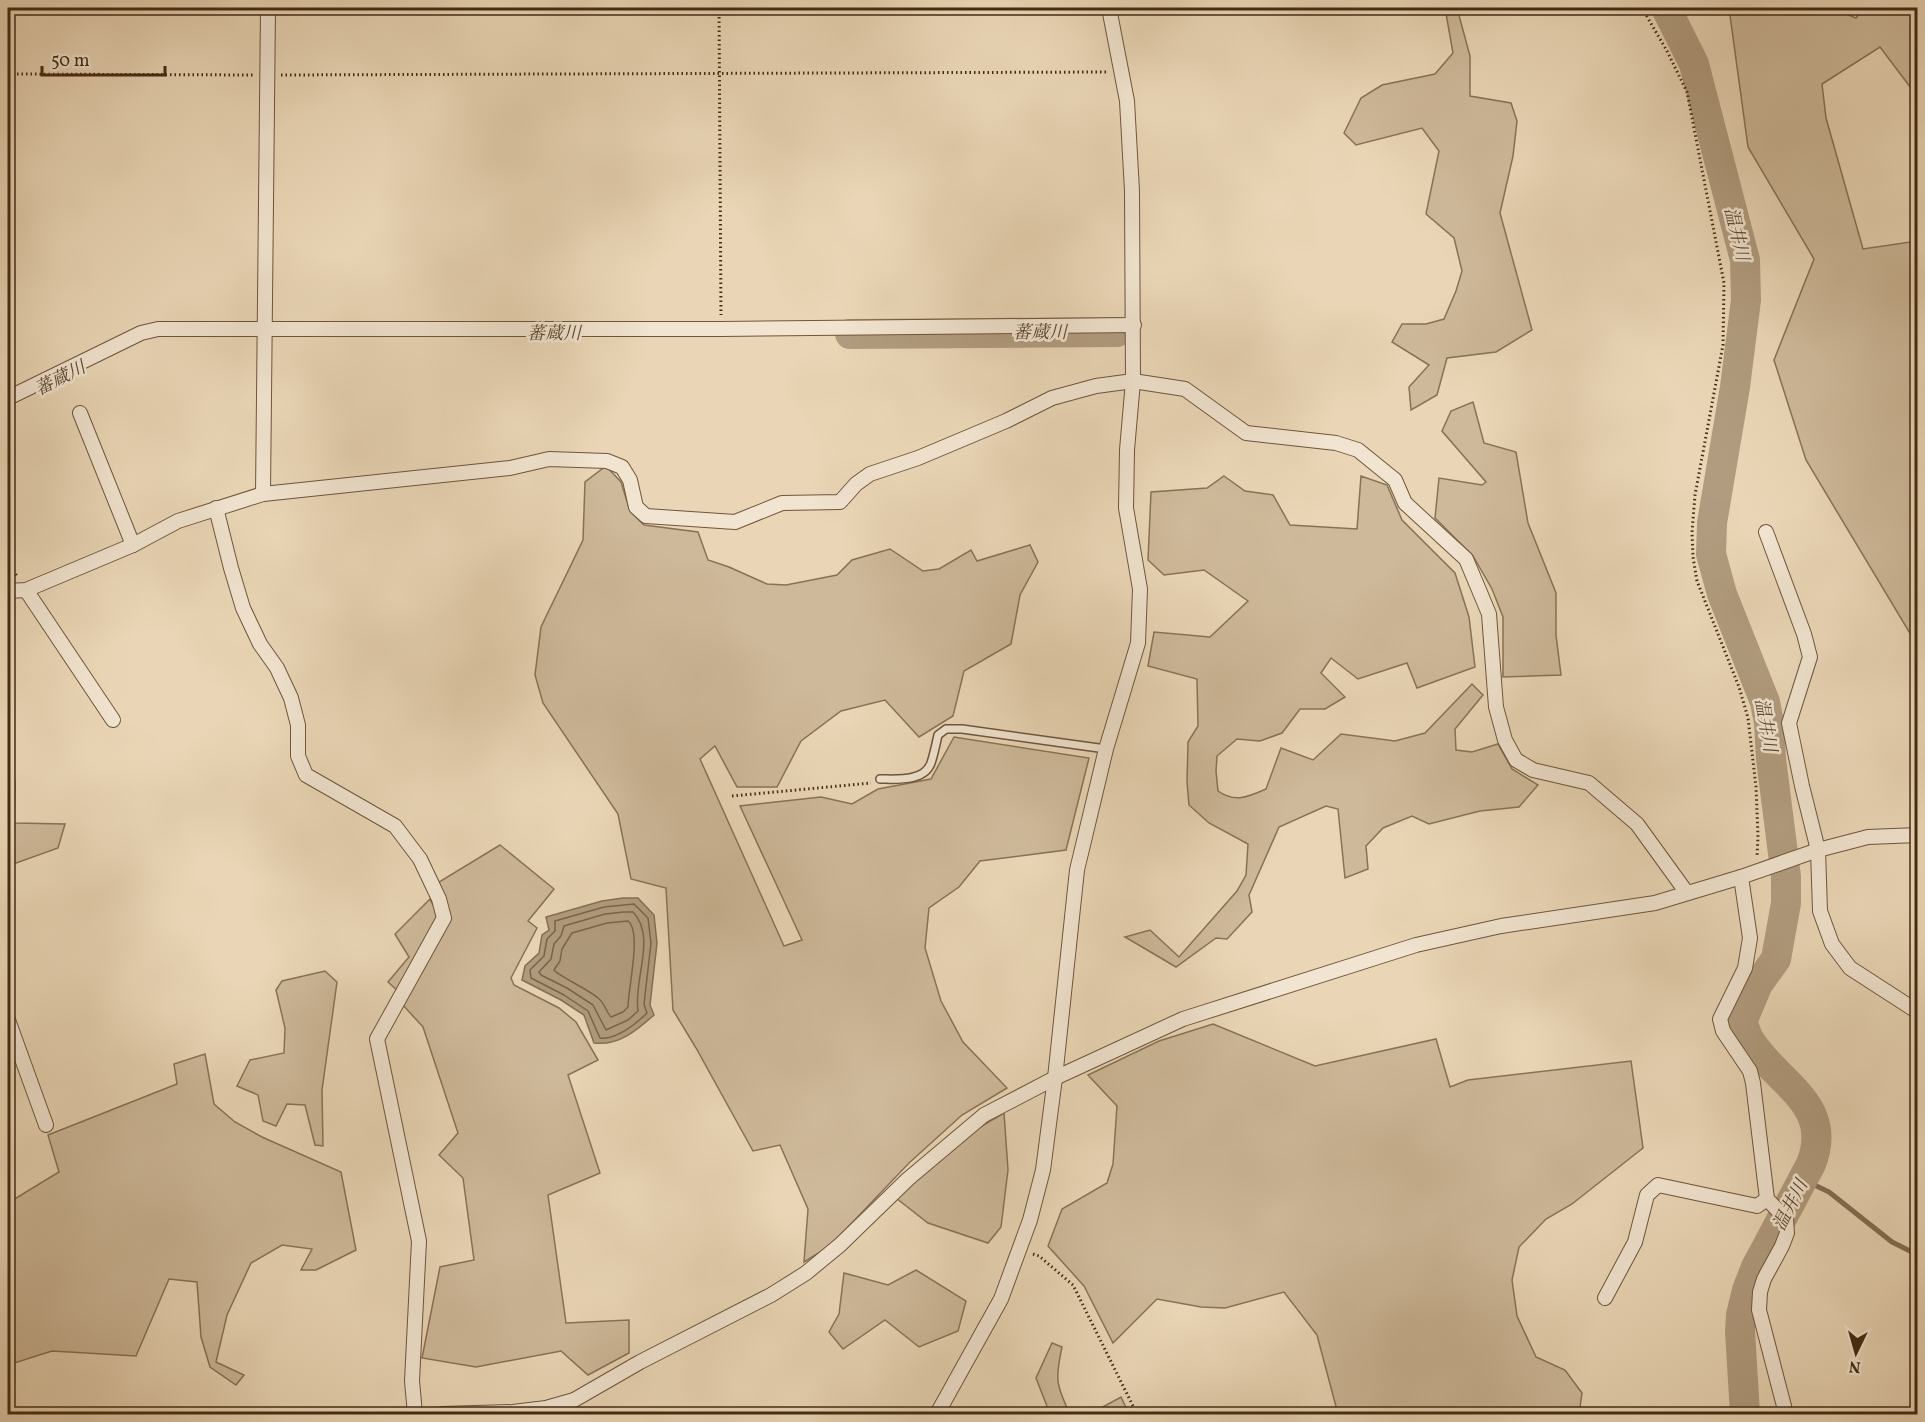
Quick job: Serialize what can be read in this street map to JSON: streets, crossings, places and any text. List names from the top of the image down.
{
  "water": ["温井川", "蕃蔵川"],
  "scale_bar": "50 m",
  "north": "bottom"
}
